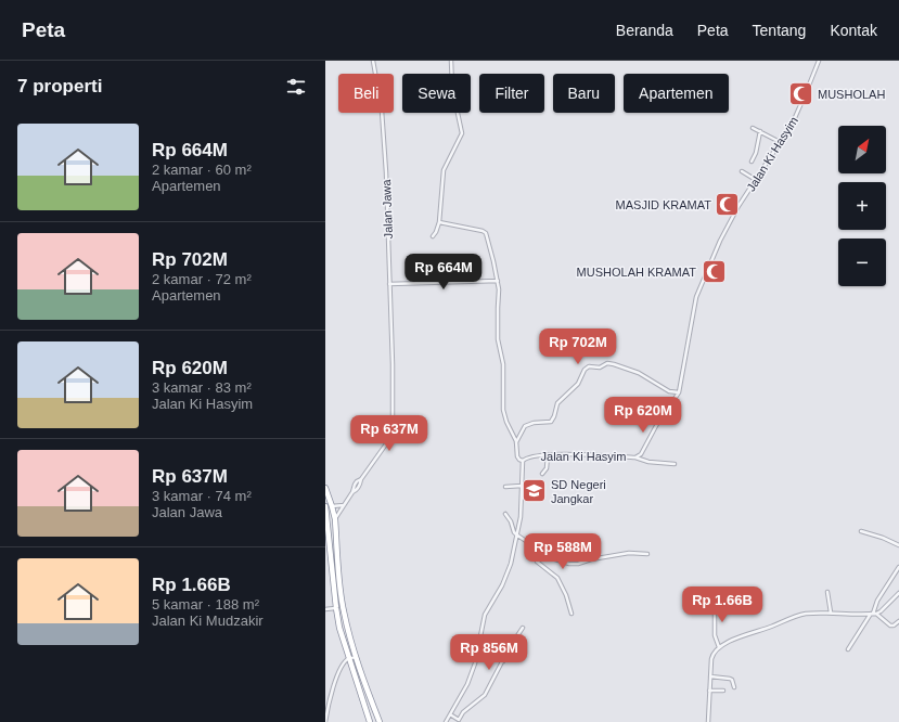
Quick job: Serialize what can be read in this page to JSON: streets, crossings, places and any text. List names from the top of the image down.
{
  "streets": {
    "street": ["Jalan Ki Hasyim", "Jalan Jawa"]
  },
  "places": {
    "mosque": ["MUSHOLAH", "MASJID KRAMAT", "MUSHOLAH KRAMAT"],
    "school or university": ["SD Negeri Jangkar"]
  },
  "north": "top right",
  "page": {
    "header": "Peta",
    "nav": [
      "Beranda",
      "Peta",
      "Tentang",
      "Kontak"
    ],
    "heading": "7 properti",
    "chip": [
      "Beli",
      "Sewa",
      "Filter",
      "Baru",
      "Apartemen"
    ],
    "list": [
      {
        "name": "Rp 664M",
        "note": "2 kamar · 60 m² · Apartemen"
      },
      {
        "name": "Rp 702M",
        "note": "2 kamar · 72 m² · Apartemen"
      },
      {
        "name": "Rp 620M",
        "note": "3 kamar · 83 m² · Jalan Ki Hasyim"
      },
      {
        "name": "Rp 637M",
        "note": "3 kamar · 74 m² · Jalan Jawa"
      },
      {
        "name": "Rp 1.66B",
        "note": "5 kamar · 188 m² · Jalan Ki Mudzakir"
      }
    ],
    "map_buttons": ["+", "−"],
    "price": [
      "Rp 664M",
      "Rp 702M",
      "Rp 620M",
      "Rp 637M",
      "Rp 588M",
      "Rp 1.66B",
      "Rp 856M"
    ]
  }
}
